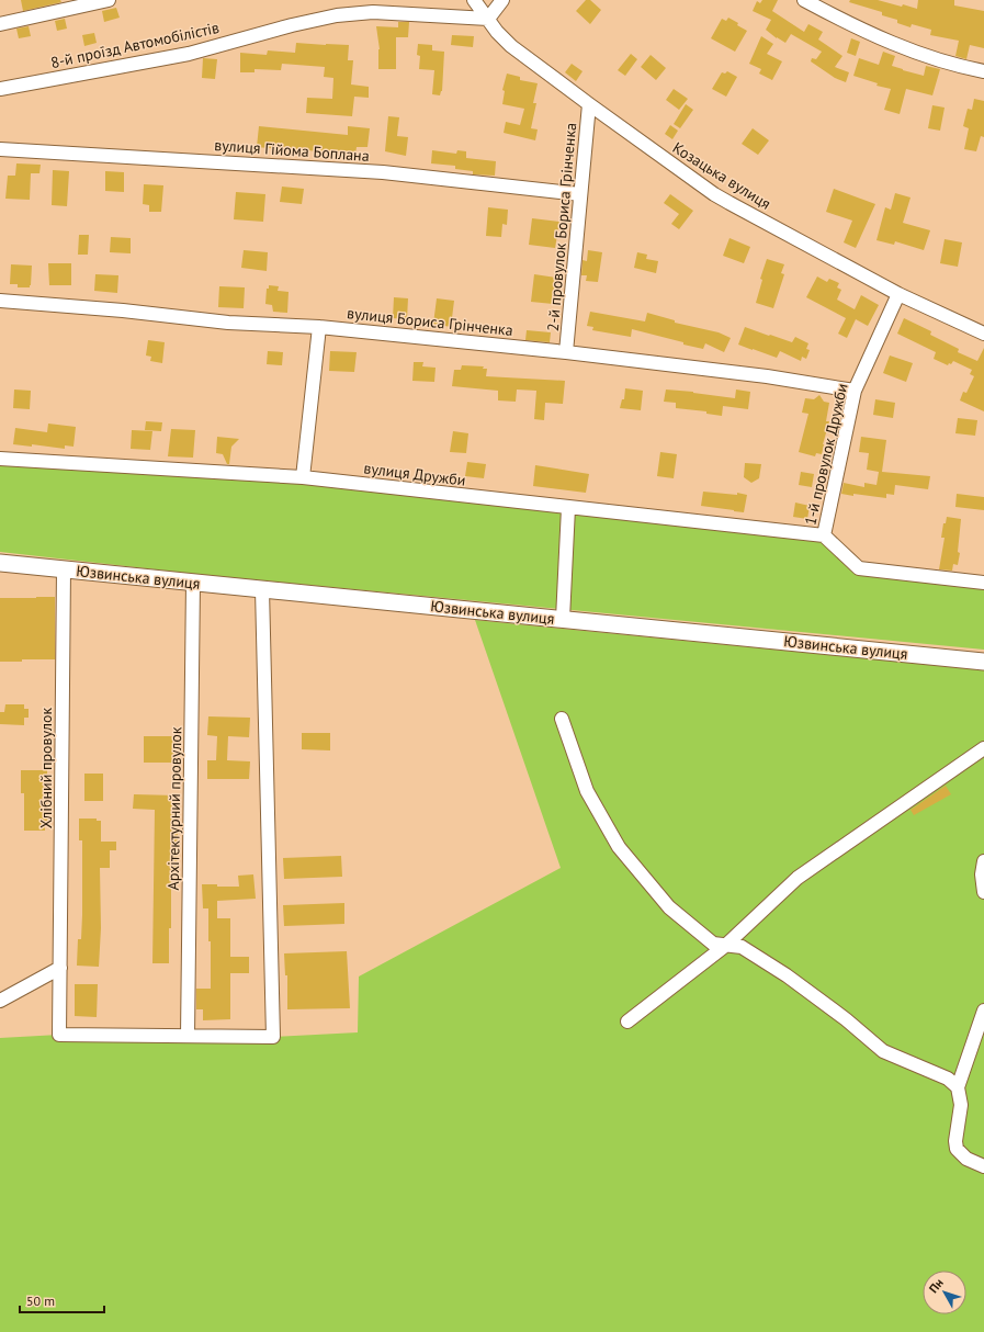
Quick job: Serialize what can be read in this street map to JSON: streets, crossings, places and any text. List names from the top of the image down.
{
  "streets": {
    "main road": ["Юзвинська вулиця"],
    "street": [
      "8-й проїзд Автомобілістів",
      "вулиця Гійома Боплана",
      "Козацька вулиця",
      "2-й провулок Бориса Грінченка",
      "вулиця Бориса Грінченка",
      "1-й провулок Дружби",
      "вулиця Дружби",
      "Хлібний провулок",
      "Архітектурний провулок"
    ]
  },
  "crossings": [
    ["8-й проїзд Автомобілістів", "Козацька вулиця"],
    ["вулиця Гійома Боплана", "2-й провулок Бориса Грінченка"],
    ["Козацька вулиця", "2-й провулок Бориса Грінченка"],
    ["Козацька вулиця", "1-й провулок Дружби"],
    ["2-й провулок Бориса Грінченка", "вулиця Бориса Грінченка"],
    ["вулиця Бориса Грінченка", "1-й провулок Дружби"],
    ["1-й провулок Дружби", "вулиця Дружби"],
    ["Юзвинська вулиця", "Хлібний провулок"],
    ["Юзвинська вулиця", "Архітектурний провулок"],
    ["Хлібний провулок", "Архітектурний провулок"]
  ],
  "scale_bar": "50 m",
  "north": "top left"
}
